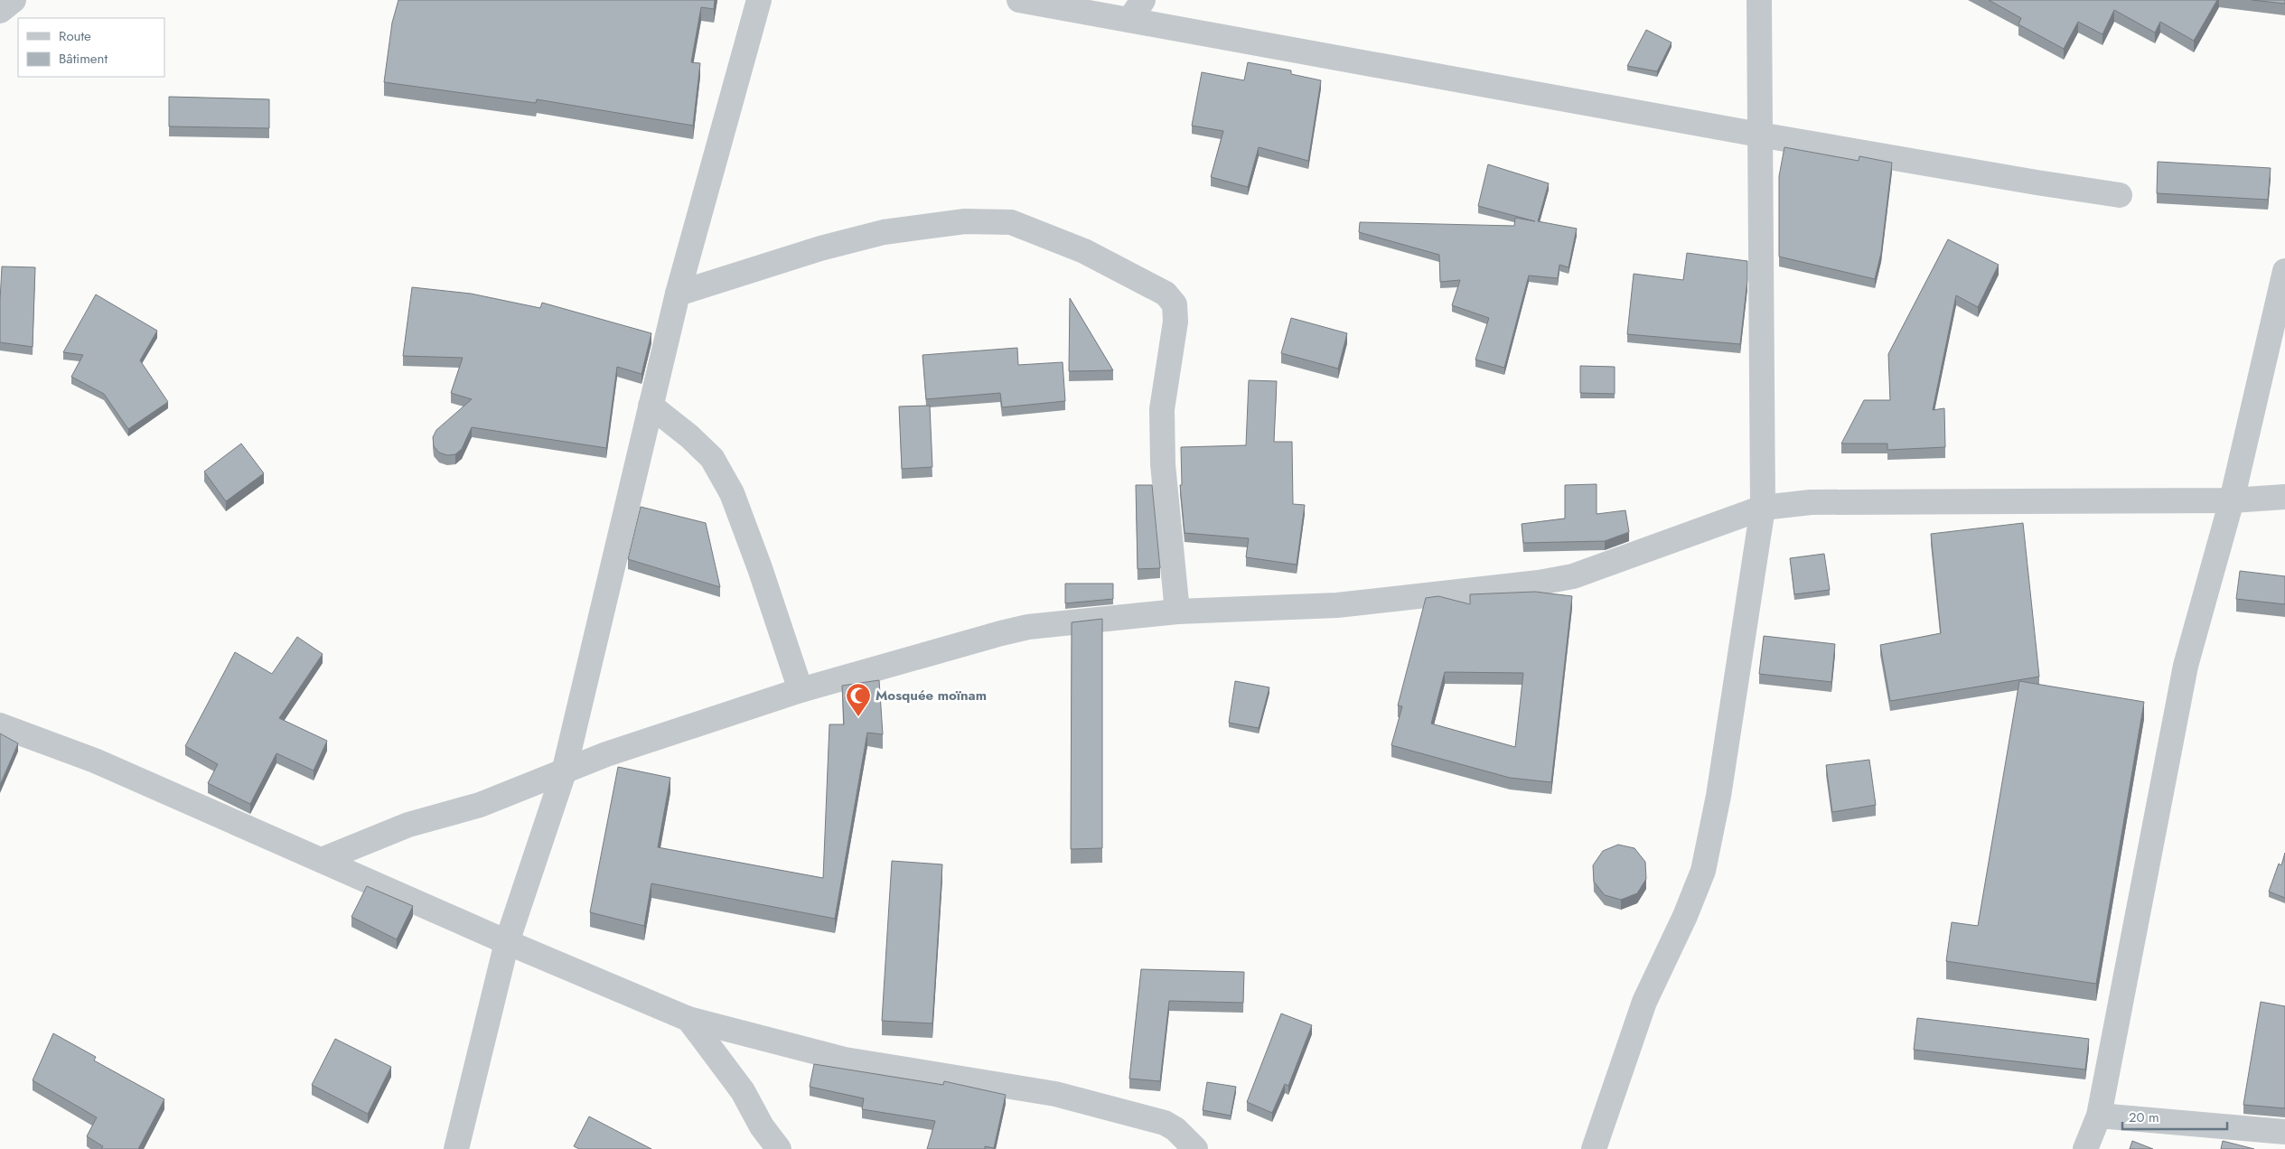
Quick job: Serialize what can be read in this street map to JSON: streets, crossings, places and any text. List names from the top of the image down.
{
  "places": {
    "mosque": ["Mosquée moïnam"]
  },
  "legend": ["Route", "Bâtiment"],
  "scale_bar": "20 m"
}
